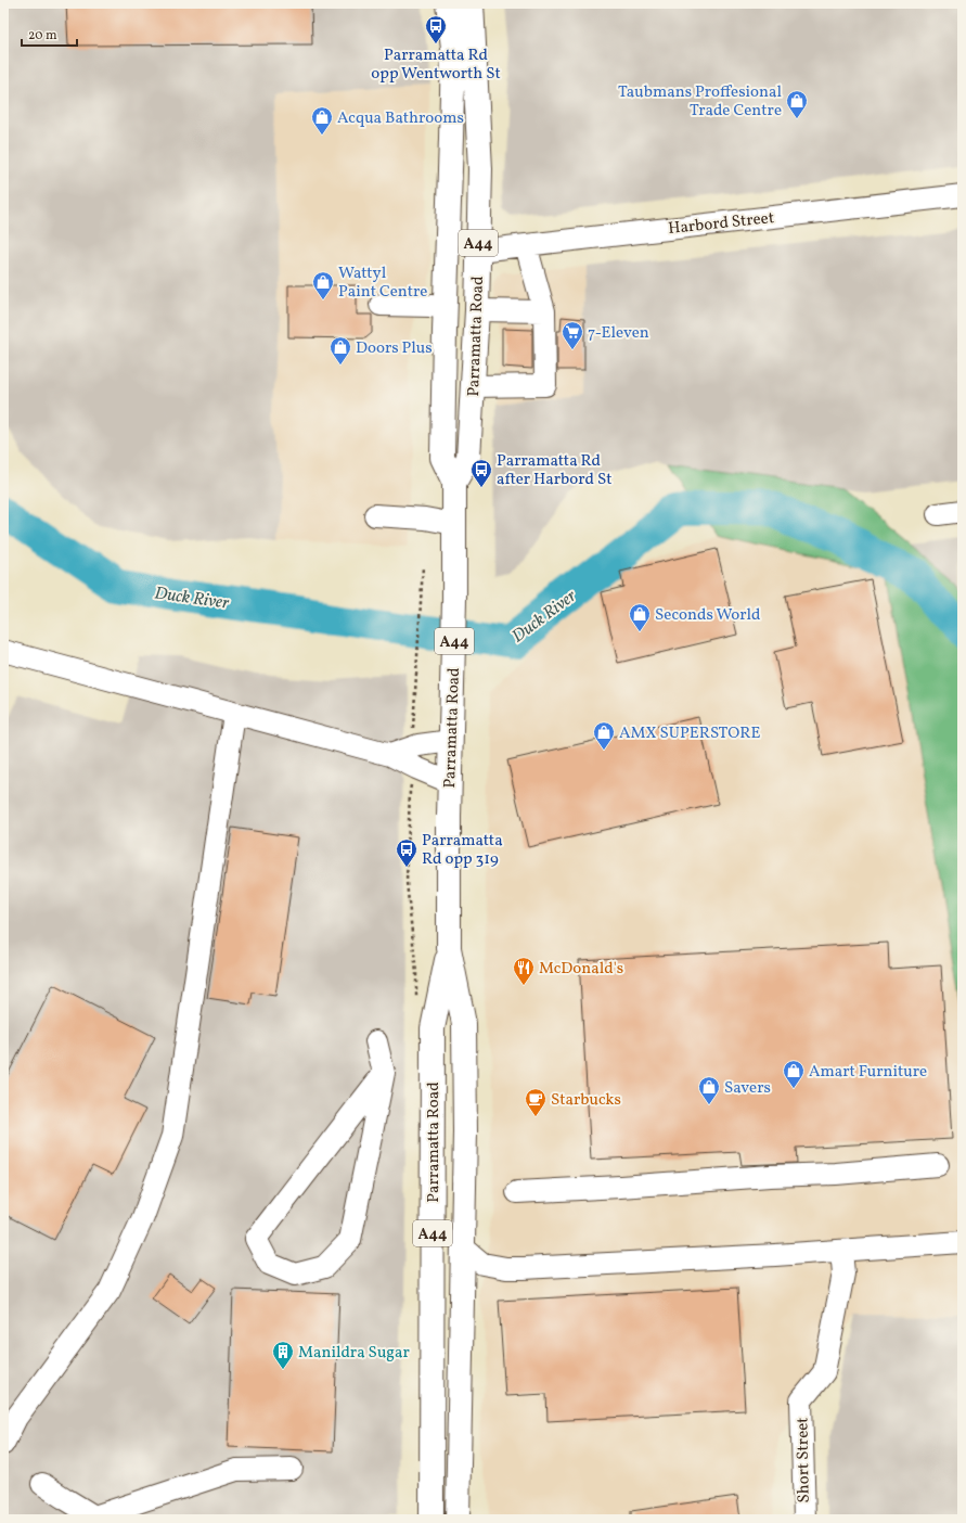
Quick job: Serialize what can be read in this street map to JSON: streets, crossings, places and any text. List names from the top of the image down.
{
  "streets": {
    "highway": ["A44", "Parramatta Road"],
    "street": ["Harbord Street", "Short Street"]
  },
  "crossings": [
    ["Harbord Street", "Parramatta Road"]
  ],
  "water": ["Duck River"],
  "places": {
    "bus stop": ["Parramatta Rd opp Wentworth St", "Parramatta Rd after Harbord St", "Parramatta Rd opp 319"],
    "shop": [
      "Taubmans Proffesional Trade Centre",
      "Acqua Bathrooms",
      "Wattyl Paint Centre",
      "Doors Plus",
      "Seconds World",
      "AMX SUPERSTORE",
      "Amart Furniture",
      "Savers"
    ],
    "supermarket": ["7-Eleven"],
    "restaurant": ["McDonald's"],
    "cafe": ["Starbucks"],
    "building": ["Manildra Sugar"]
  },
  "scale_bar": "20 m"
}
